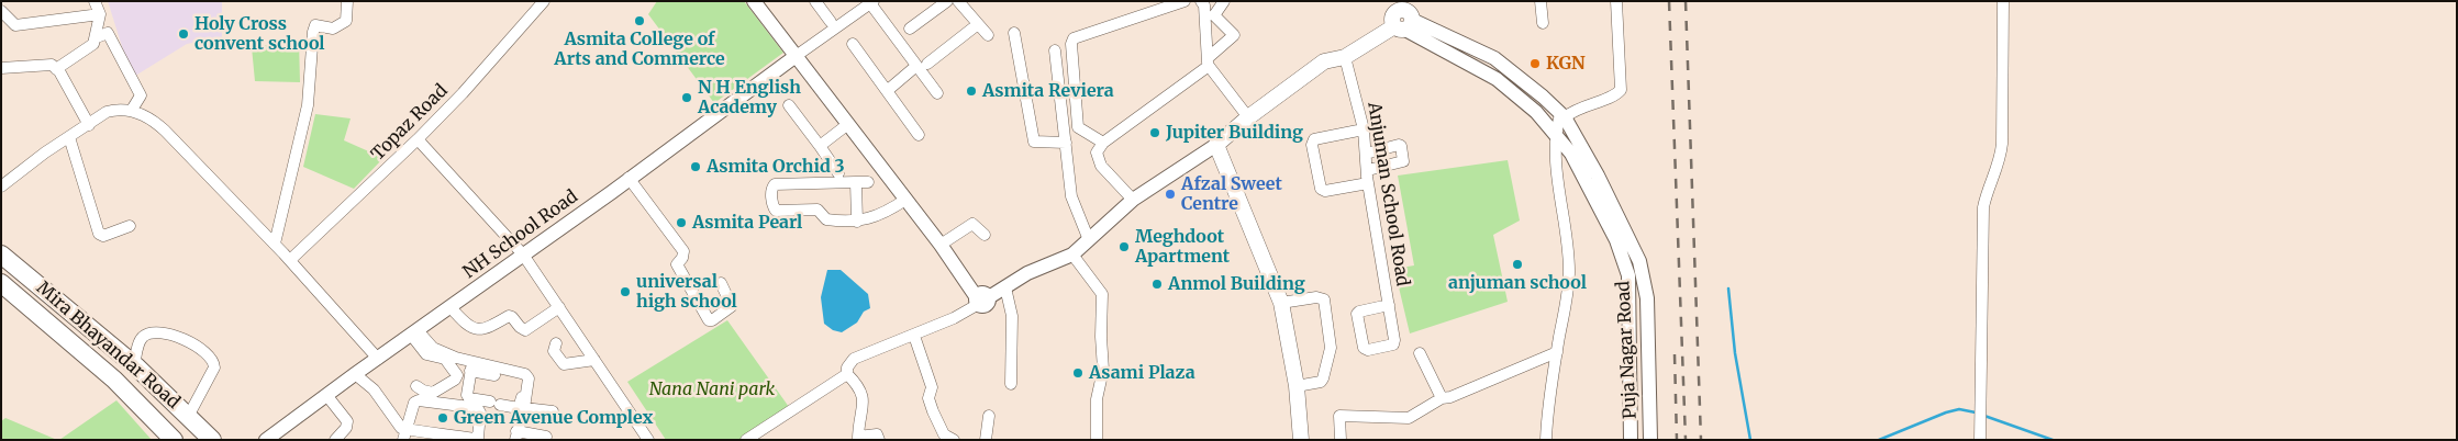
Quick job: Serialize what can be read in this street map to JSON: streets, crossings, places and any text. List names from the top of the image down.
{
  "streets": {
    "main road": ["Mira Bhayandar Road"],
    "street": [
      "Topaz Road",
      "Anjuman School Road",
      "NH School Road",
      "Puja Nagar Road"
    ]
  },
  "parks": ["Nana Nani park"],
  "places": [
    "Asmita College of Arts and Commerce",
    "Holy Cross convent school",
    "KGN",
    "Asmita Reviera",
    "N H English Academy",
    "Jupiter Building",
    "Asmita Orchid 3",
    "Afzal Sweet Centre",
    "Asmita Pearl",
    "Meghdoot Apartment",
    "anjuman school",
    "Anmol Building",
    "universal high school",
    "Asami Plaza",
    "Green Avenue Complex"
  ]
}
